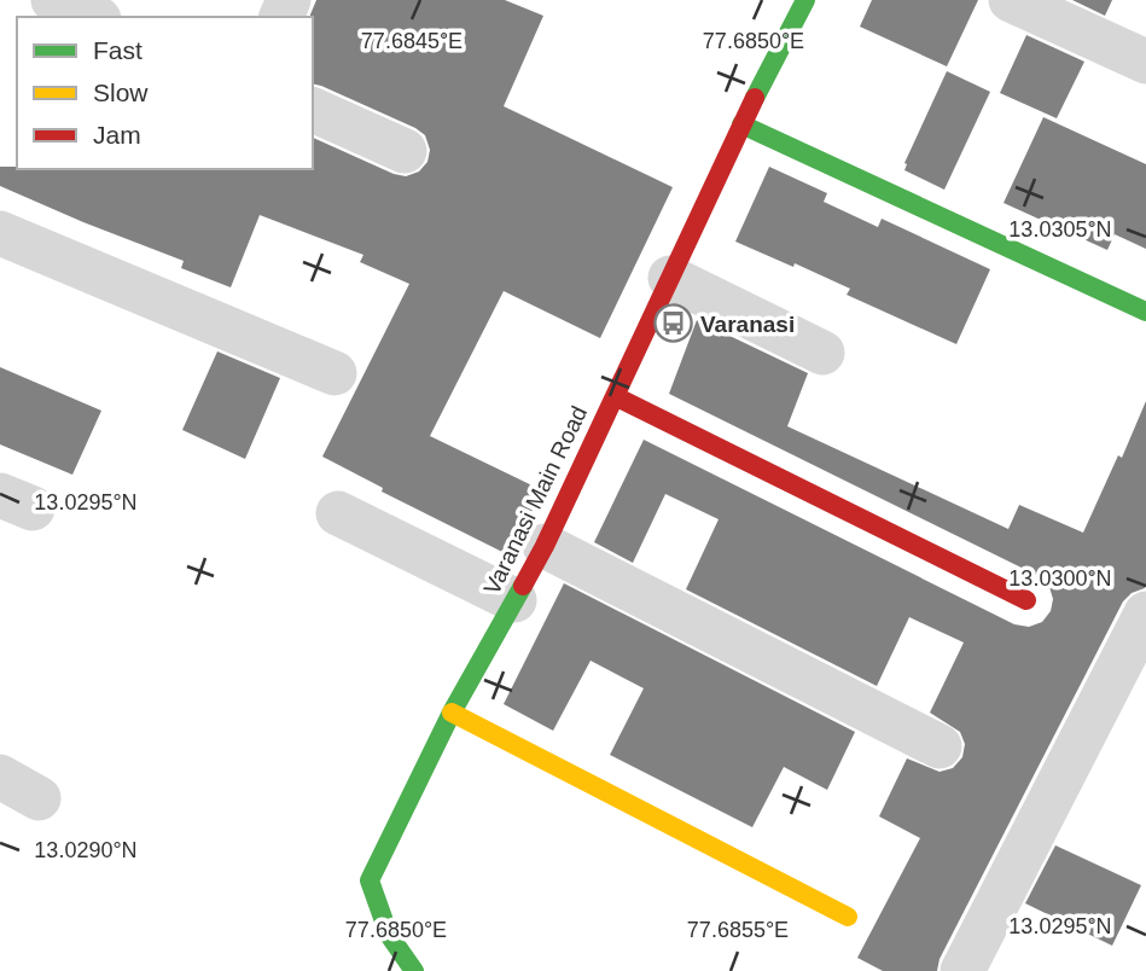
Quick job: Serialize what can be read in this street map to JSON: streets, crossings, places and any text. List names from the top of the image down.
{
  "streets": {
    "street": ["Varanasi Main Road"]
  },
  "places": {
    "bus stop": ["Varanasi"]
  },
  "legend": ["Fast", "Slow", "Jam"],
  "coordinates": [
    "77.6845°E",
    "77.6850°E",
    "13.0305°N",
    "13.0295°N",
    "13.0300°N",
    "13.0290°N",
    "77.6855°E"
  ]
}
